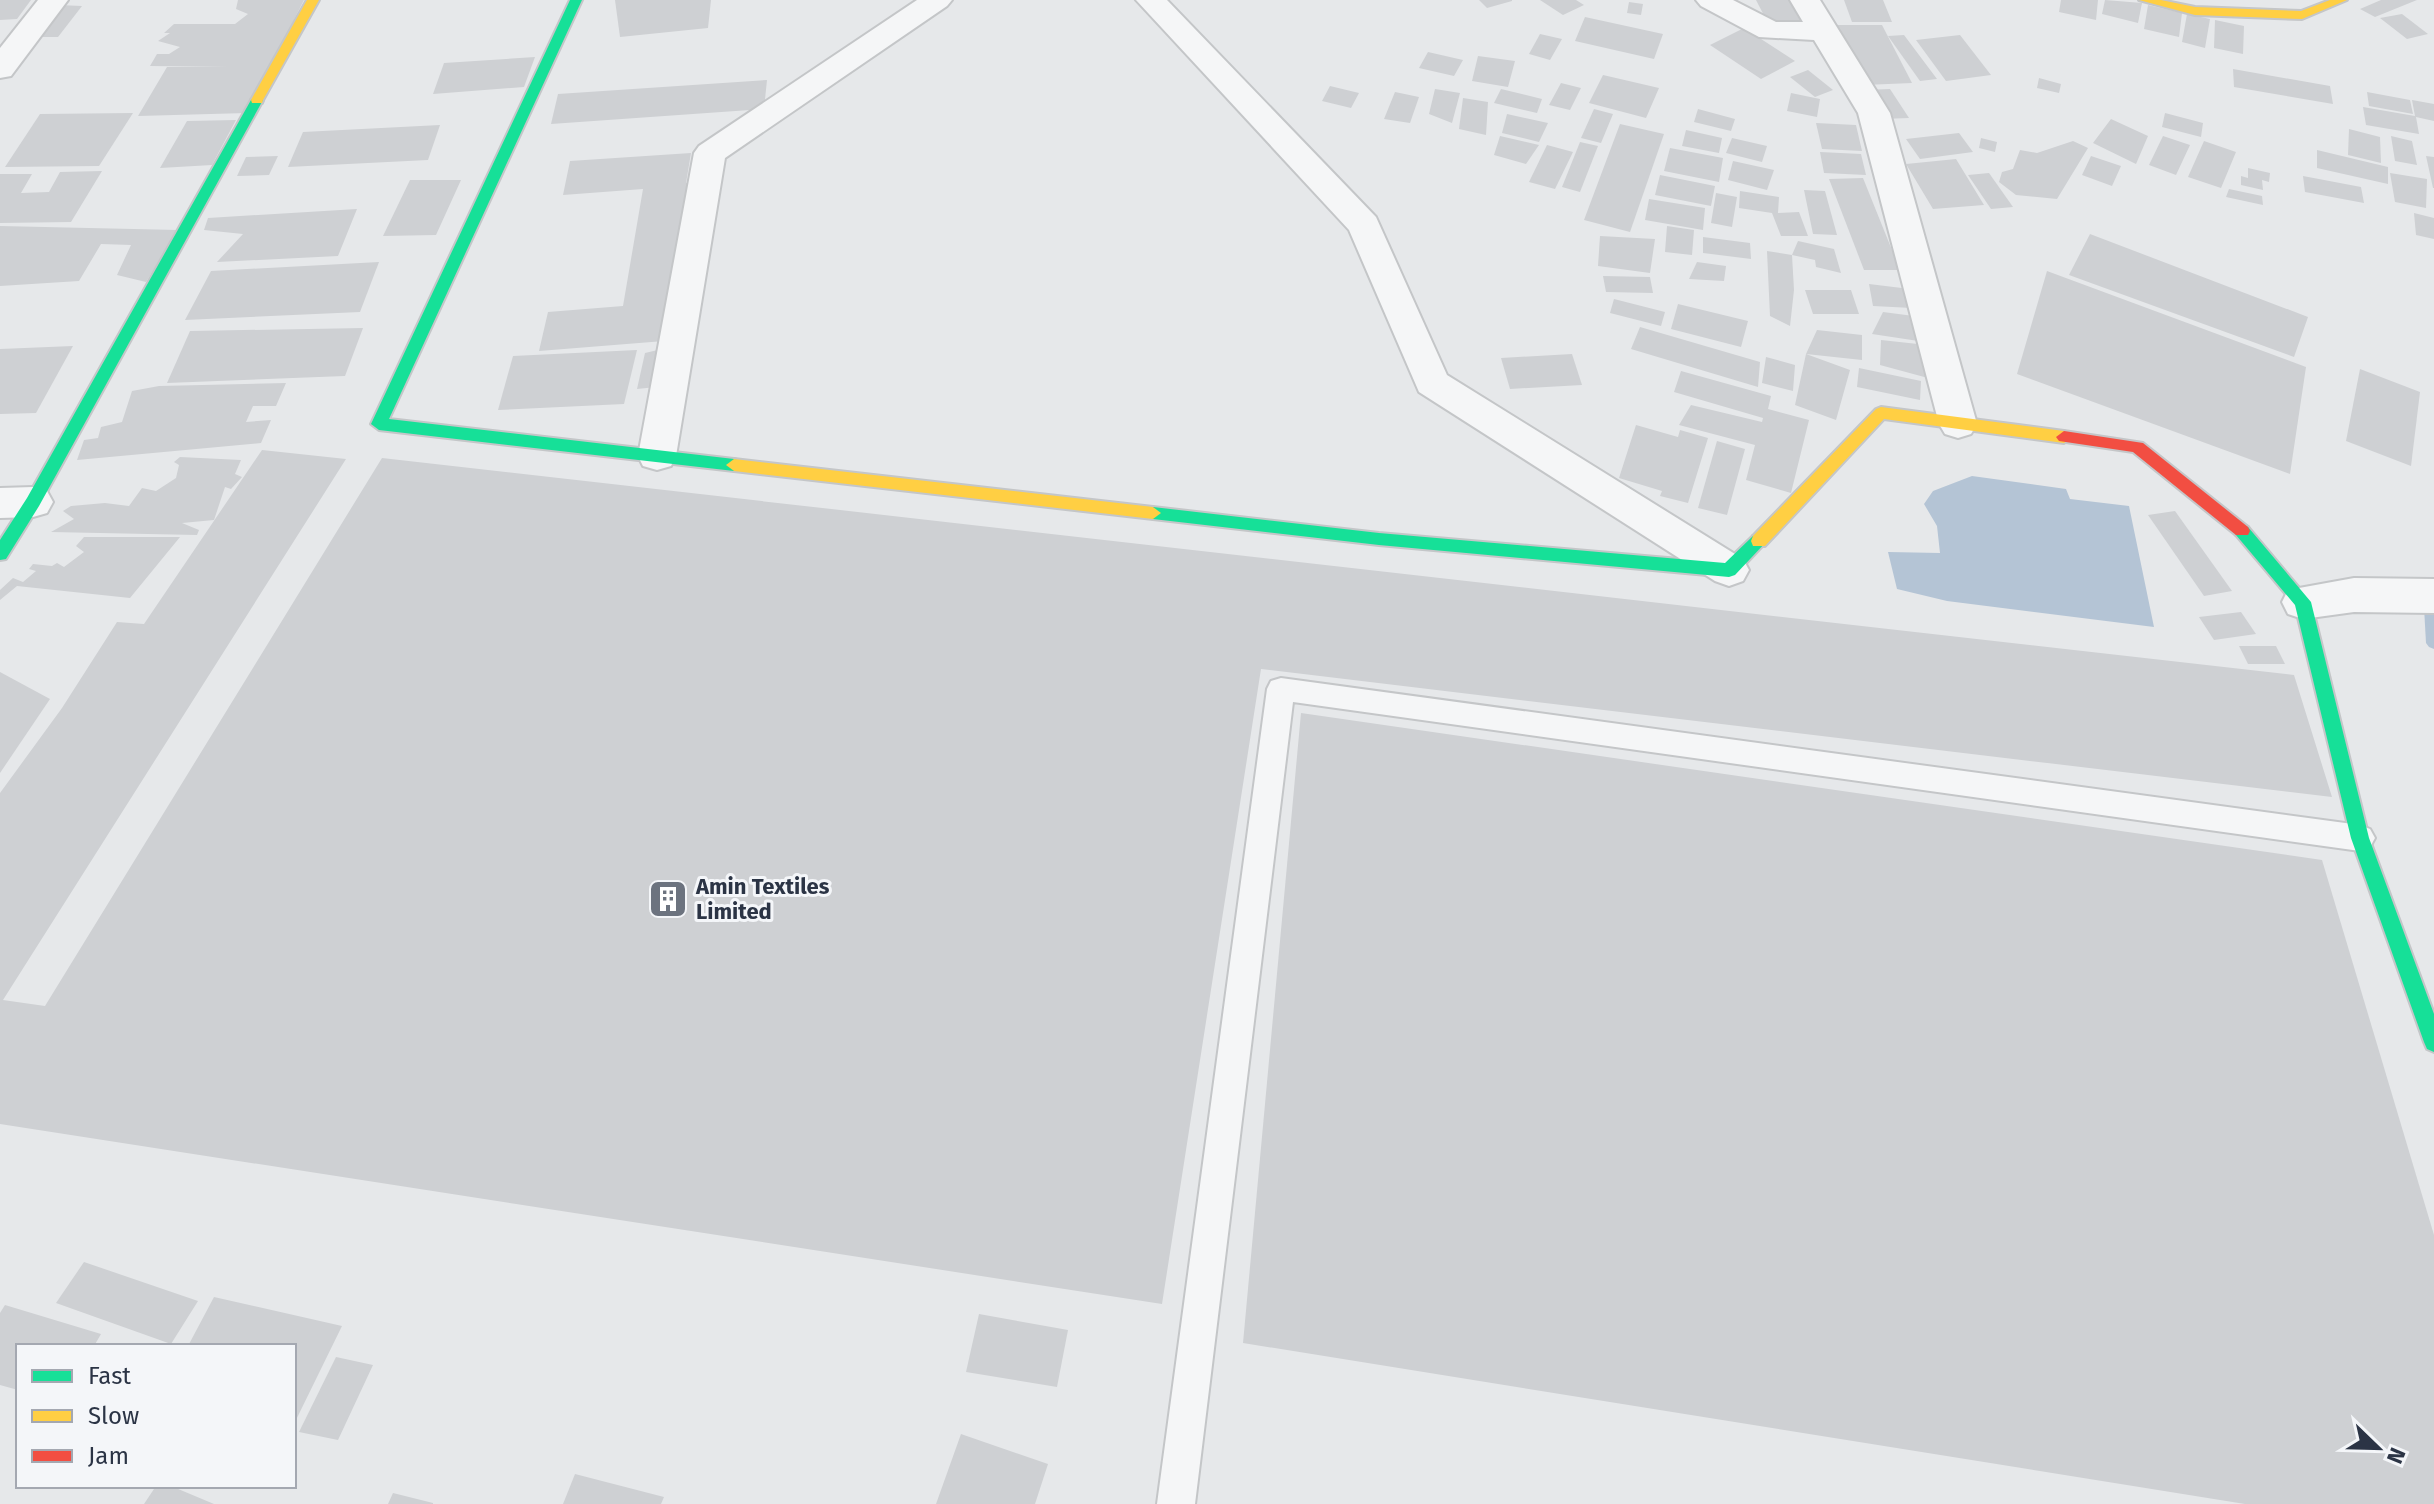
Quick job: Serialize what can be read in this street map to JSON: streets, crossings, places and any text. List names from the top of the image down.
{
  "places": {
    "building": ["Amin Textiles Limited"]
  },
  "legend": ["Fast", "Slow", "Jam"],
  "north": "bottom right"
}
